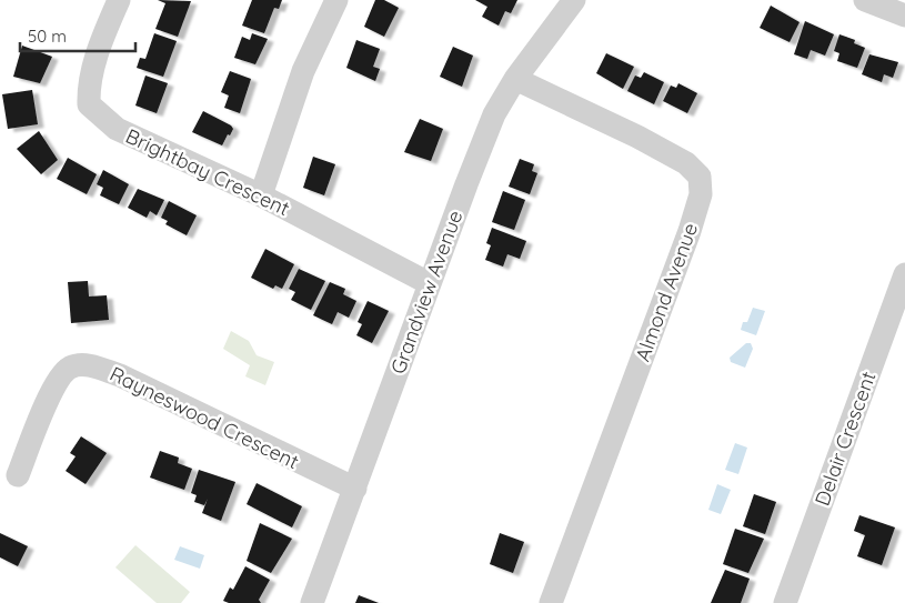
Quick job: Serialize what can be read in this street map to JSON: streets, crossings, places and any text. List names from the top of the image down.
{
  "streets": {
    "street": [
      "Brightbay Crescent",
      "Grandview Avenue",
      "Almond Avenue",
      "Rayneswood Crescent",
      "Delair Crescent"
    ]
  },
  "crossings": [
    ["Brightbay Crescent", "Grandview Avenue"],
    ["Grandview Avenue", "Almond Avenue"],
    ["Grandview Avenue", "Rayneswood Crescent"]
  ],
  "scale_bar": "50 m"
}
